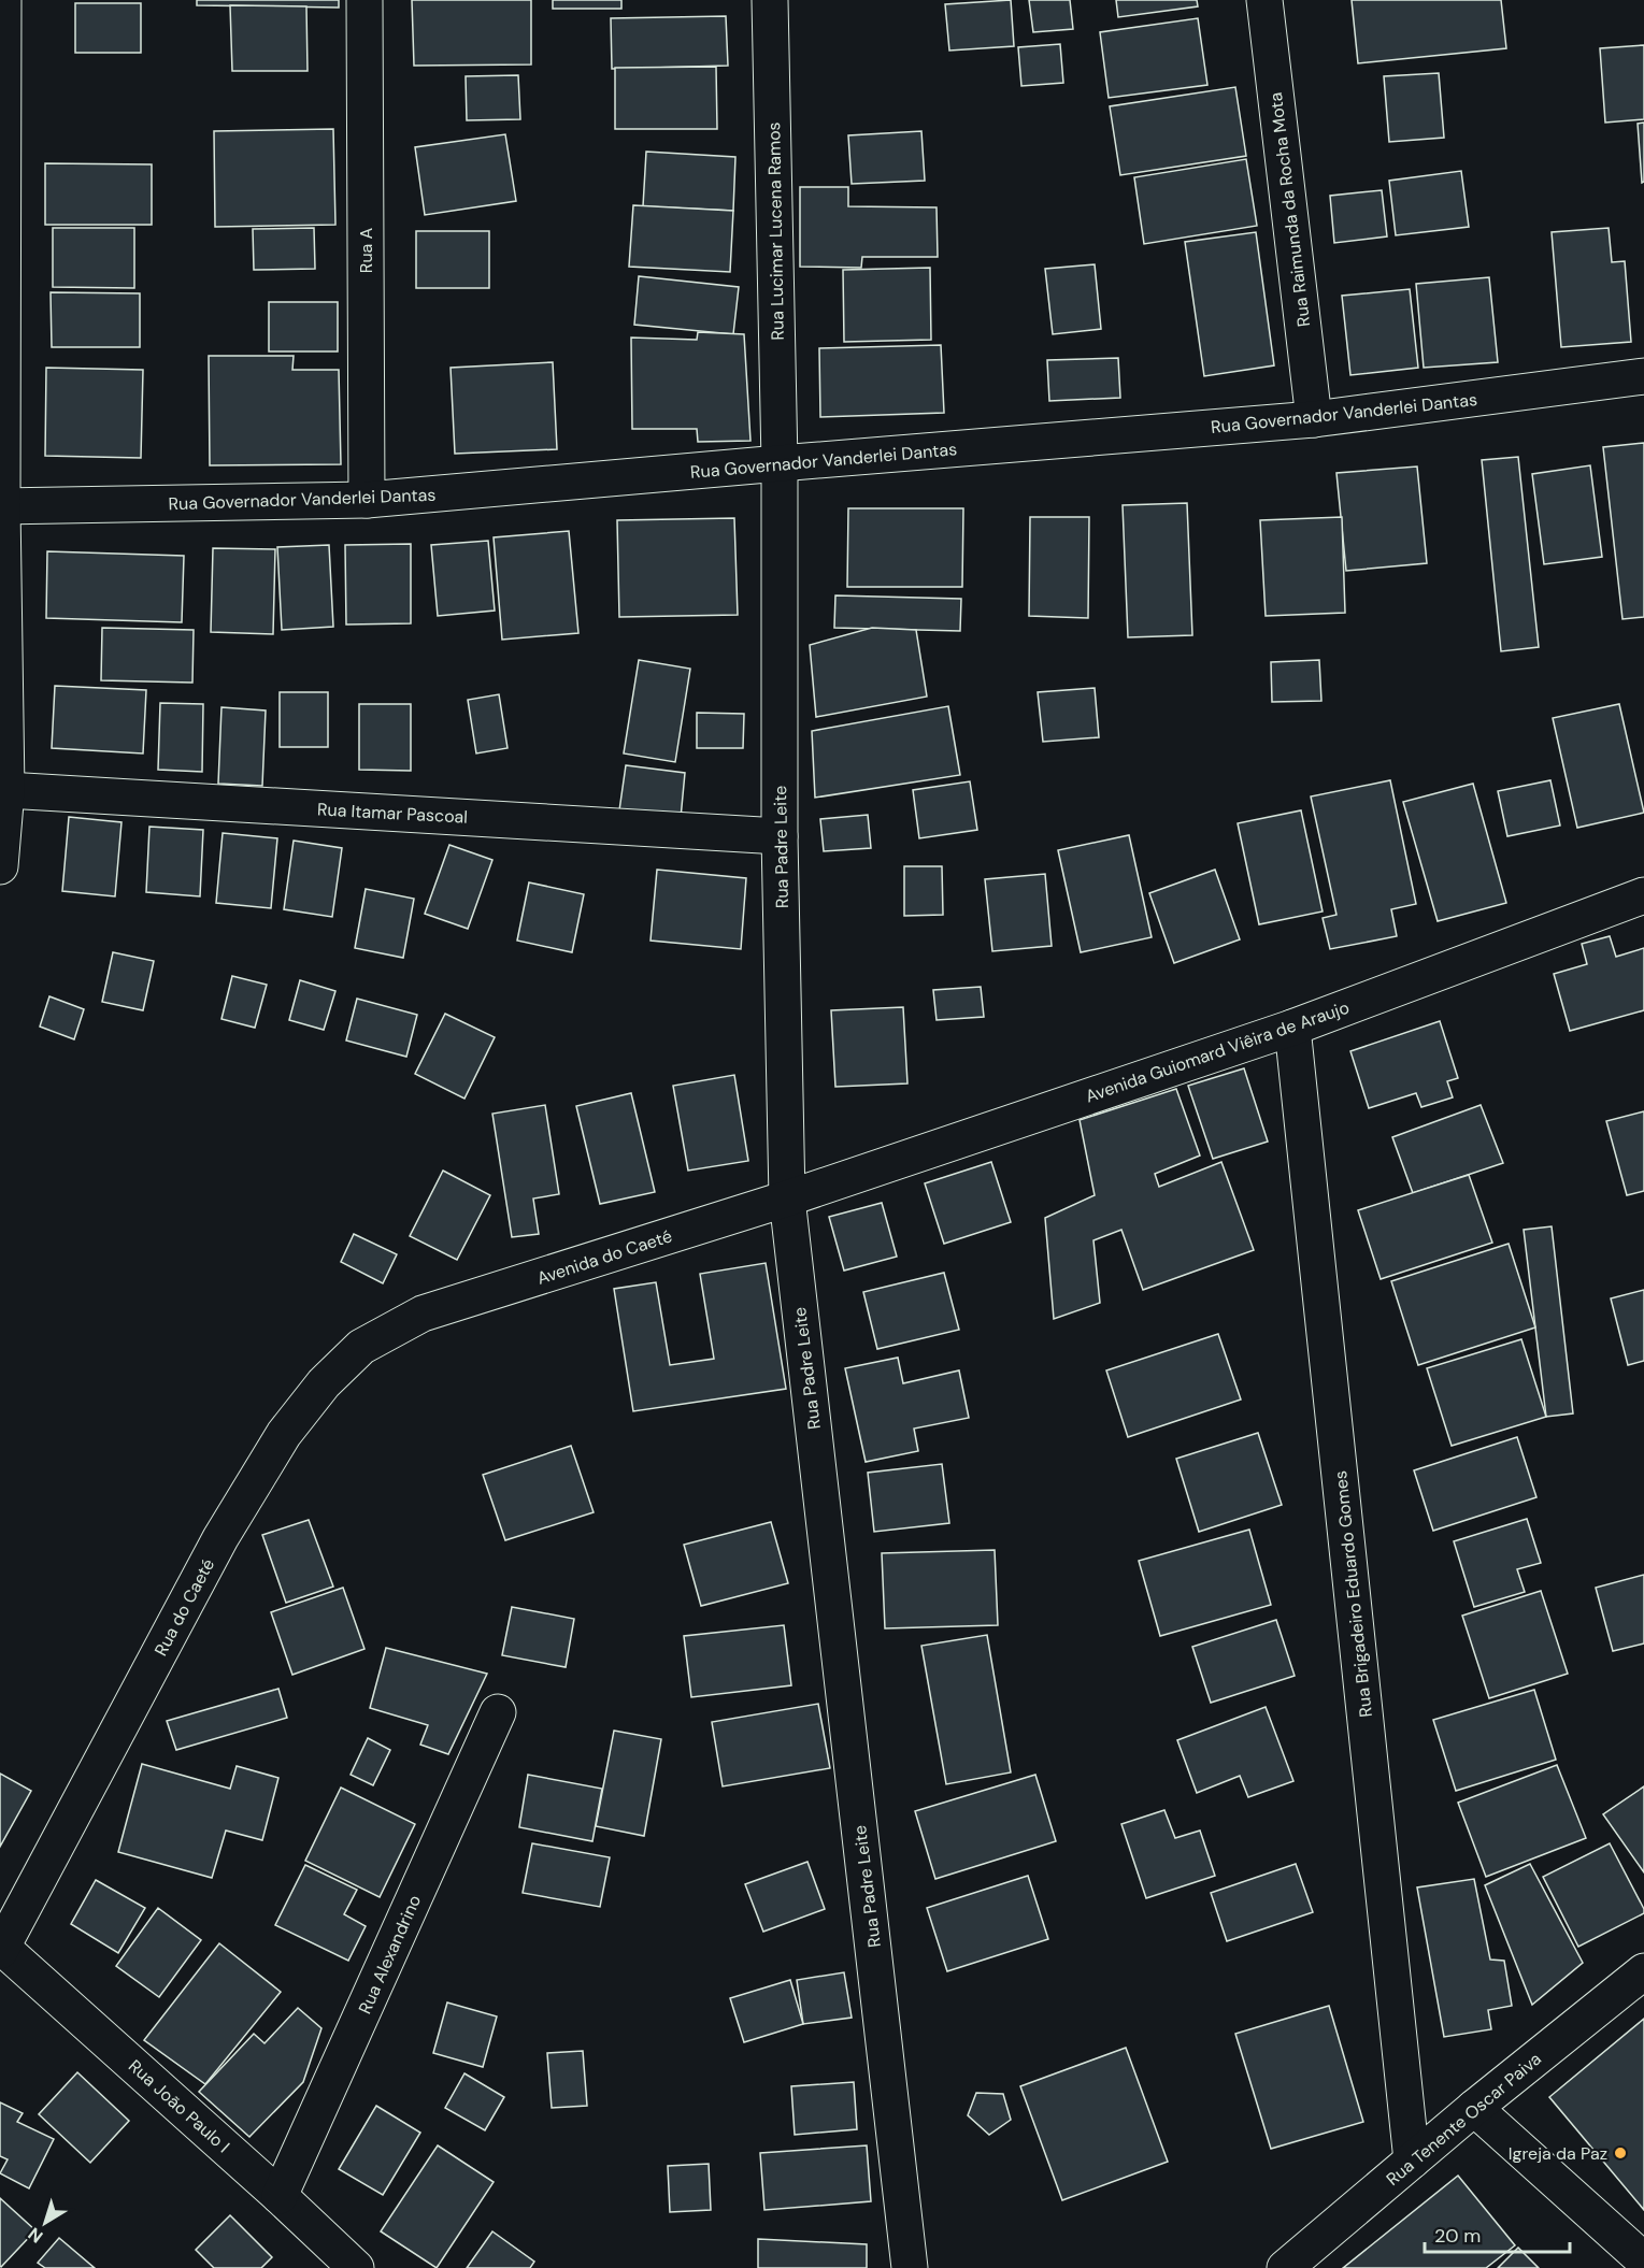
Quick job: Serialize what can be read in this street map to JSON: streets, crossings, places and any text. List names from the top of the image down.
{
  "streets": {
    "street": [
      "Rua Raimunda da Rocha Mota",
      "Rua Lucimar Lucena Ramos",
      "Rua A",
      "Rua Governador Vanderlei Dantas",
      "Rua Itamar Pascoal",
      "Rua Padre Leite",
      "Avenida Guiomard Viêira de Araujo",
      "Avenida do Caeté",
      "Rua Brigadeiro Eduardo Gomes",
      "Rua do Caeté",
      "Rua Alexandrino",
      "Rua João Paulo I",
      "Rua Tenente Oscar Paiva"
    ]
  },
  "crossings": [
    ["Rua Raimunda da Rocha Mota", "Rua Governador Vanderlei Dantas"],
    ["Rua Lucimar Lucena Ramos", "Rua Governador Vanderlei Dantas"],
    ["Rua Lucimar Lucena Ramos", "Rua Padre Leite"],
    ["Rua A", "Rua Governador Vanderlei Dantas"],
    ["Rua Governador Vanderlei Dantas", "Rua Padre Leite"],
    ["Rua Itamar Pascoal", "Rua Padre Leite"],
    ["Rua Padre Leite", "Avenida Guiomard Viêira de Araujo"],
    ["Rua Padre Leite", "Avenida do Caeté"],
    ["Avenida Guiomard Viêira de Araujo", "Avenida do Caeté"],
    ["Avenida Guiomard Viêira de Araujo", "Rua Brigadeiro Eduardo Gomes"],
    ["Avenida do Caeté", "Rua do Caeté"],
    ["Rua Brigadeiro Eduardo Gomes", "Rua Tenente Oscar Paiva"],
    ["Rua do Caeté", "Rua João Paulo I"],
    ["Rua Alexandrino", "Rua João Paulo I"]
  ],
  "places": ["Igreja da Paz"],
  "scale_bar": "20 m",
  "north": "bottom left"
}
